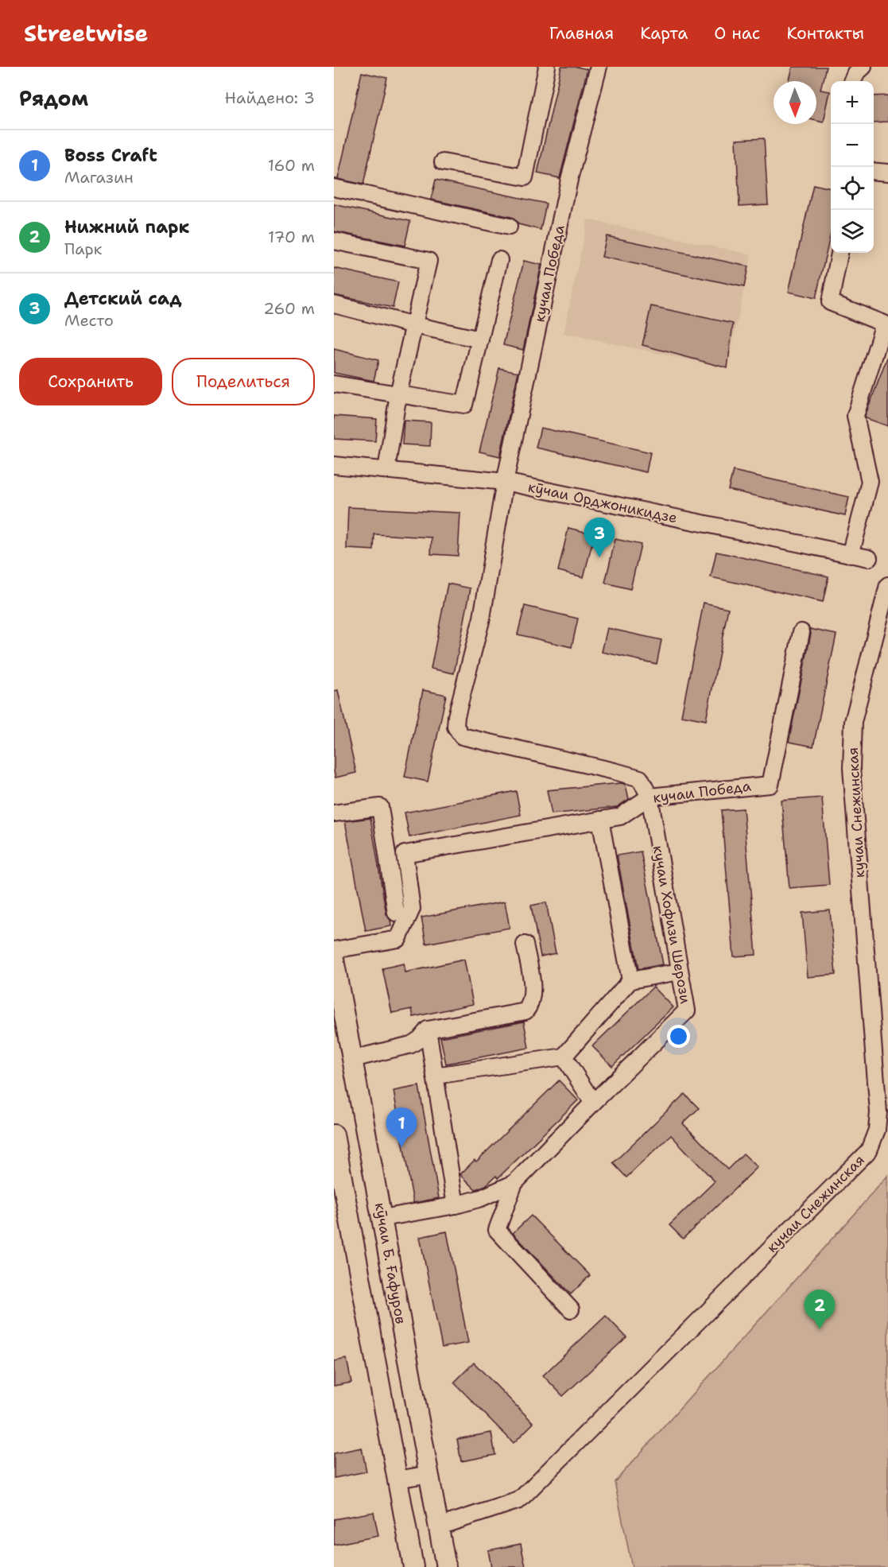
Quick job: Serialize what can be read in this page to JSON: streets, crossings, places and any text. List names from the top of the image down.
{
  "streets": {
    "main road": ["кӯчаи Б. Ғафуров"],
    "street": [
      "кучаи Победа",
      "кӯчаи Орджоникидзе",
      "кучаи Снежинская",
      "кучаи Хофизи Шерози"
    ]
  },
  "crossings": [
    ["кучаи Победа", "кӯчаи Орджоникидзе"],
    ["кучаи Победа", "кучаи Хофизи Шерози"],
    ["кучаи Снежинская", "кӯчаи Б. Ғафуров"]
  ],
  "north": "bottom",
  "page": {
    "header": "Streetwise",
    "nav": [
      "Главная",
      "Карта",
      "О нас",
      "Контакты"
    ],
    "heading": ["Рядом", "Найдено: 3"],
    "map_buttons": ["+", "−"],
    "list": [
      {
        "mark": "1",
        "name": "Boss Craft",
        "note": "Магазин",
        "value": "160 m"
      },
      {
        "mark": "2",
        "name": "Нижний парк",
        "note": "Парк",
        "value": "170 m"
      },
      {
        "mark": "3",
        "name": "Детский сад",
        "note": "Место",
        "value": "260 m"
      }
    ],
    "buttons": ["Сохранить", "Поделиться"],
    "pins": ["3", "1", "2"]
  }
}
